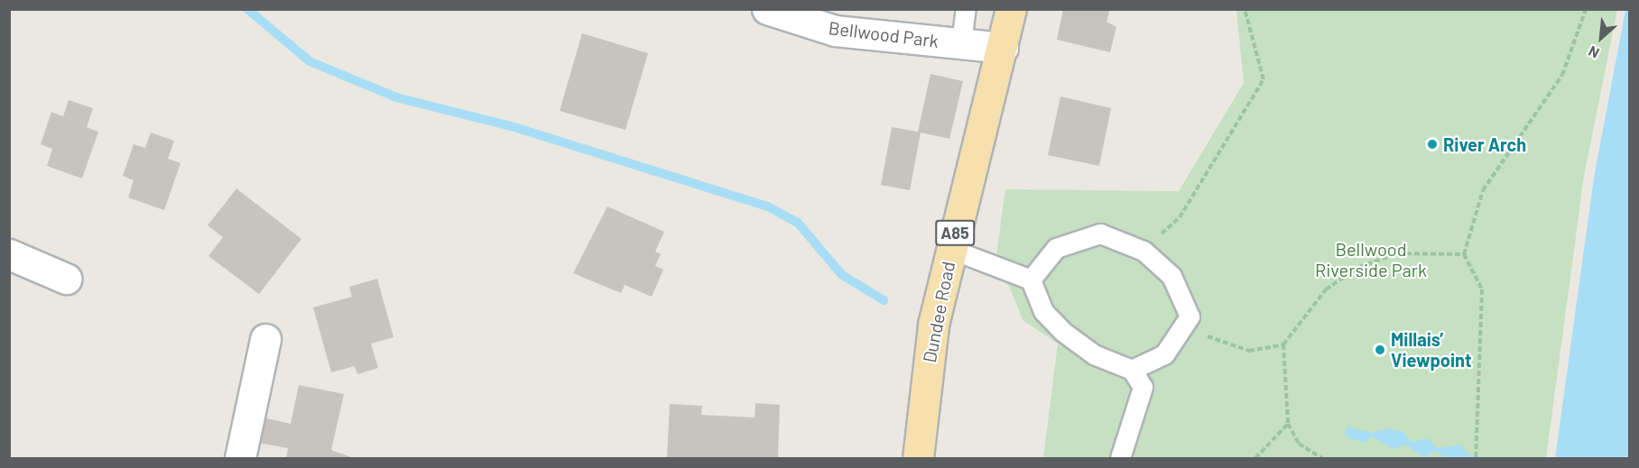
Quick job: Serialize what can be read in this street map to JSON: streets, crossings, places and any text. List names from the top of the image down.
{
  "streets": {
    "main road": ["A85", "Dundee Road"],
    "street": ["Bellwood Park"]
  },
  "crossings": [
    ["Bellwood Park", "Dundee Road"]
  ],
  "parks": ["Bellwood Riverside Park"],
  "places": ["River Arch", "Millais’ Viewpoint"],
  "north": "bottom left"
}
